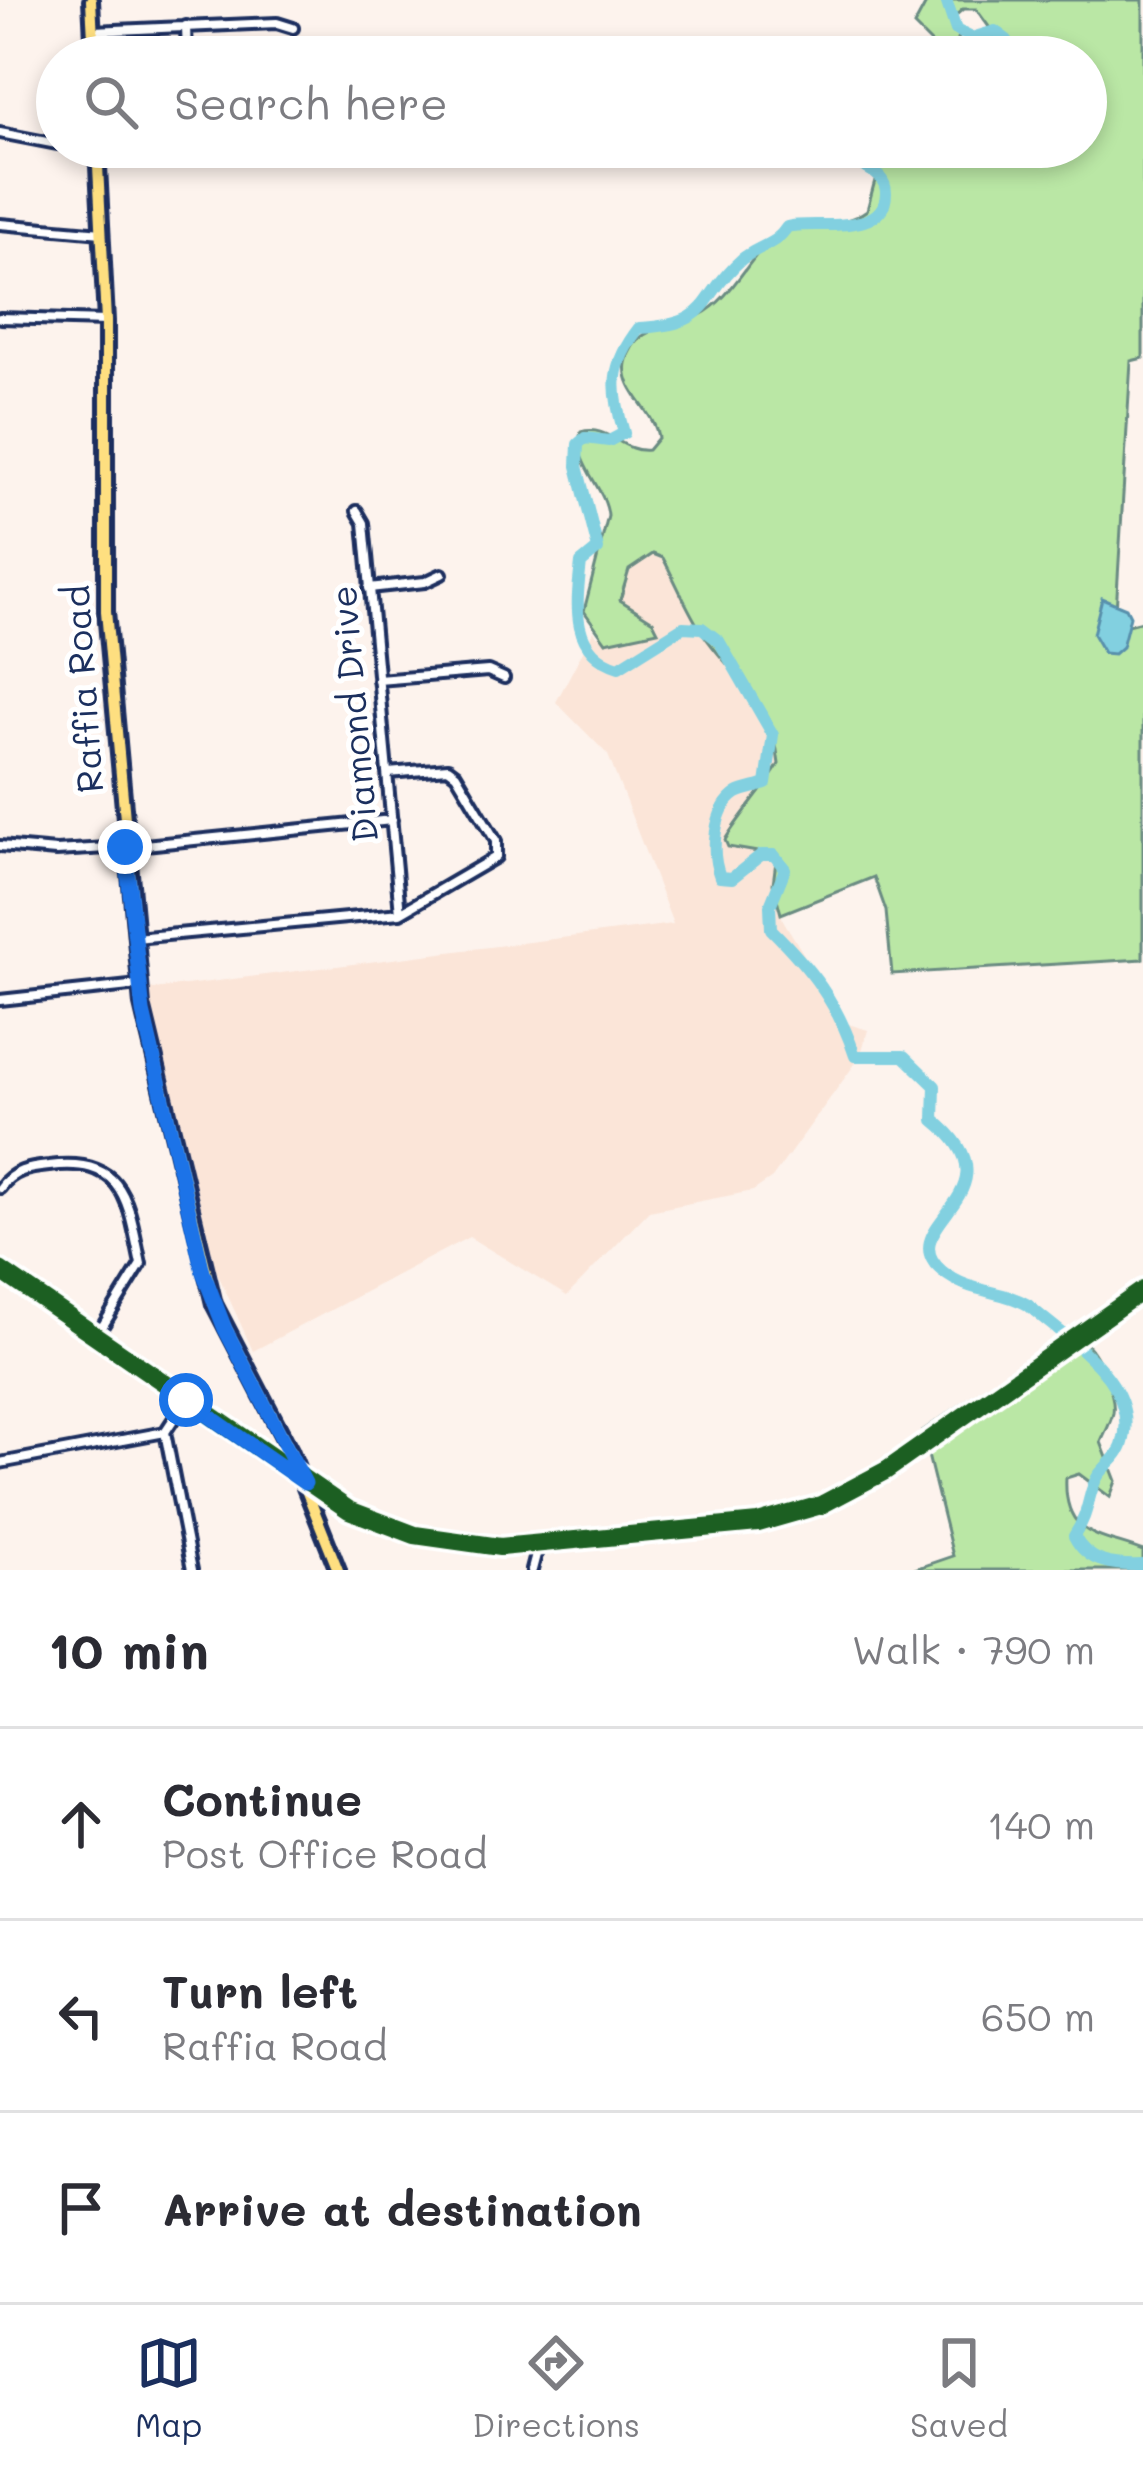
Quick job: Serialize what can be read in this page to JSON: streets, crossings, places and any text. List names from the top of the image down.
{
  "streets": {
    "main road": ["Raffia Road"],
    "street": ["Diamond Drive"]
  },
  "page": {
    "search": "Search here",
    "heading": ["10 min", "Walk · 790 m"],
    "list": [
      ["Continue", "Post Office Road", "140 m"],
      ["Turn left", "Raffia Road", "650 m"],
      "Arrive at destination"
    ],
    "nav": ["Map", "Directions", "Saved"]
  }
}
